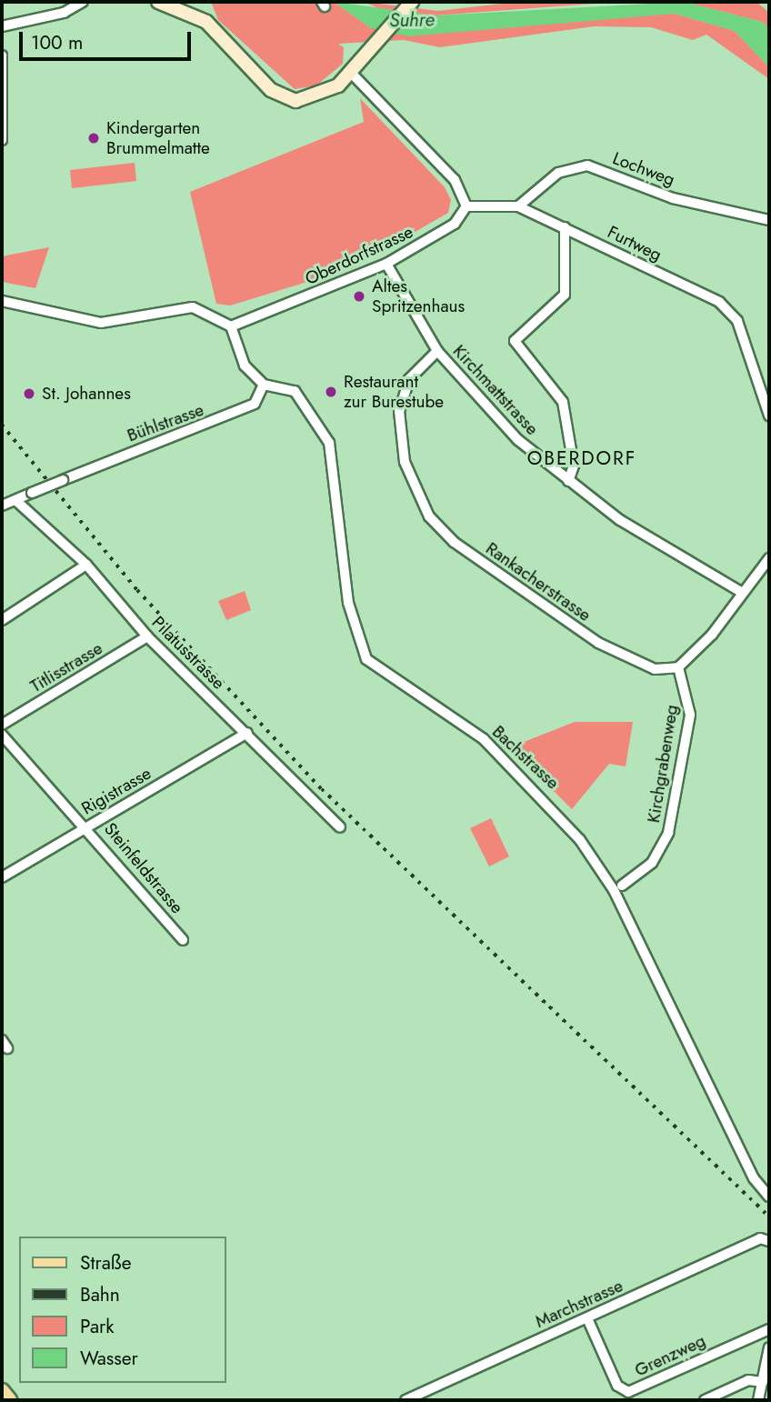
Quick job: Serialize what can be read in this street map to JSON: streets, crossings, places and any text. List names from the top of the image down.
{
  "streets": {
    "street": [
      "Lochweg",
      "Furtweg",
      "Oberdorfstrasse",
      "Kirchmattstrasse",
      "Bühlstrasse",
      "Rankacherstrasse",
      "Pilatusstrasse",
      "Titlisstrasse",
      "Bachstrasse",
      "Kirchgrabenweg",
      "Rigistrasse",
      "Steinfeldstrasse",
      "Marchstrasse",
      "Grenzweg"
    ]
  },
  "crossings": [
    ["Lochweg", "Furtweg"],
    ["Furtweg", "Oberdorfstrasse"],
    ["Oberdorfstrasse", "Kirchmattstrasse"],
    ["Kirchmattstrasse", "Rankacherstrasse"],
    ["Bühlstrasse", "Pilatusstrasse"],
    ["Bühlstrasse", "Bachstrasse"],
    ["Rankacherstrasse", "Kirchgrabenweg"],
    ["Pilatusstrasse", "Titlisstrasse"],
    ["Pilatusstrasse", "Rigistrasse"],
    ["Rigistrasse", "Steinfeldstrasse"],
    ["Marchstrasse", "Grenzweg"]
  ],
  "districts": ["OBERDORF"],
  "water": ["Suhre"],
  "places": [
    "Kindergarten Brummelmatte",
    "Altes Spritzenhaus",
    "Restaurant zur Burestube",
    "St. Johannes"
  ],
  "legend": [
    "Straße",
    "Bahn",
    "Park",
    "Wasser"
  ],
  "scale_bar": "100 m"
}
